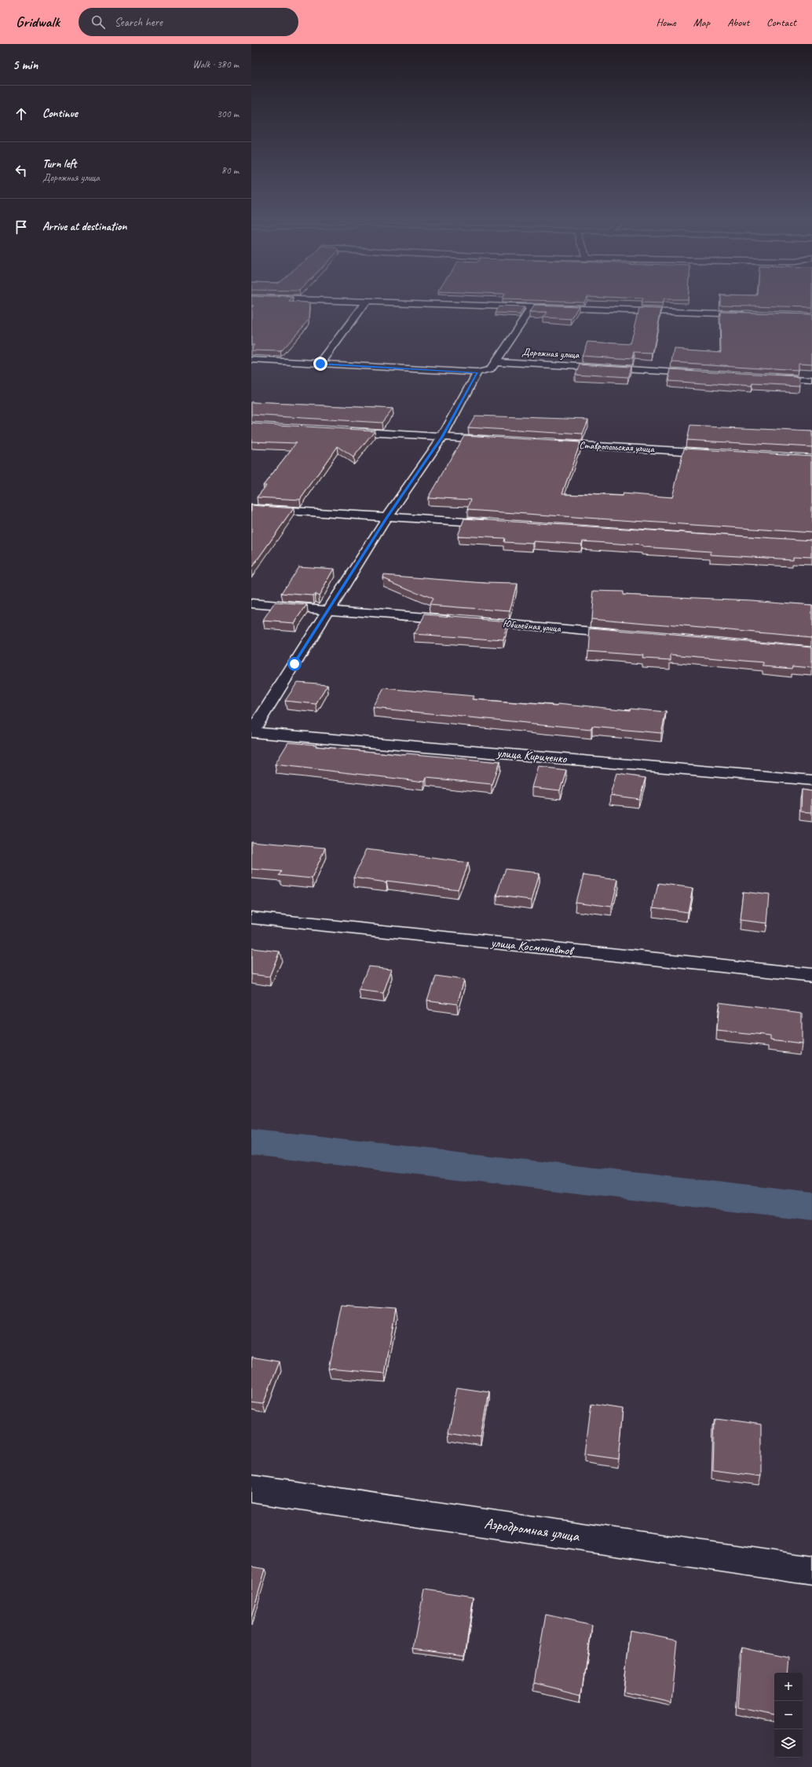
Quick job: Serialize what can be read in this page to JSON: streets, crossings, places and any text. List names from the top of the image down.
{
  "streets": {
    "main road": [
      "Дорожная улица",
      "Ставропольская улица",
      "Юбилейная улица",
      "улица Кириченко",
      "улица Космонавтов",
      "Аэродромная улица"
    ]
  },
  "page": {
    "header": "Gridwalk",
    "search": "Search here",
    "nav": [
      "Home",
      "Map",
      "About",
      "Contact"
    ],
    "heading": ["5 min", "Walk · 380 m"],
    "list": [
      ["Continue", "300 m"],
      ["Turn left", "Дорожная улица", "80 m"],
      "Arrive at destination"
    ],
    "map_buttons": ["+", "−"]
  }
}
